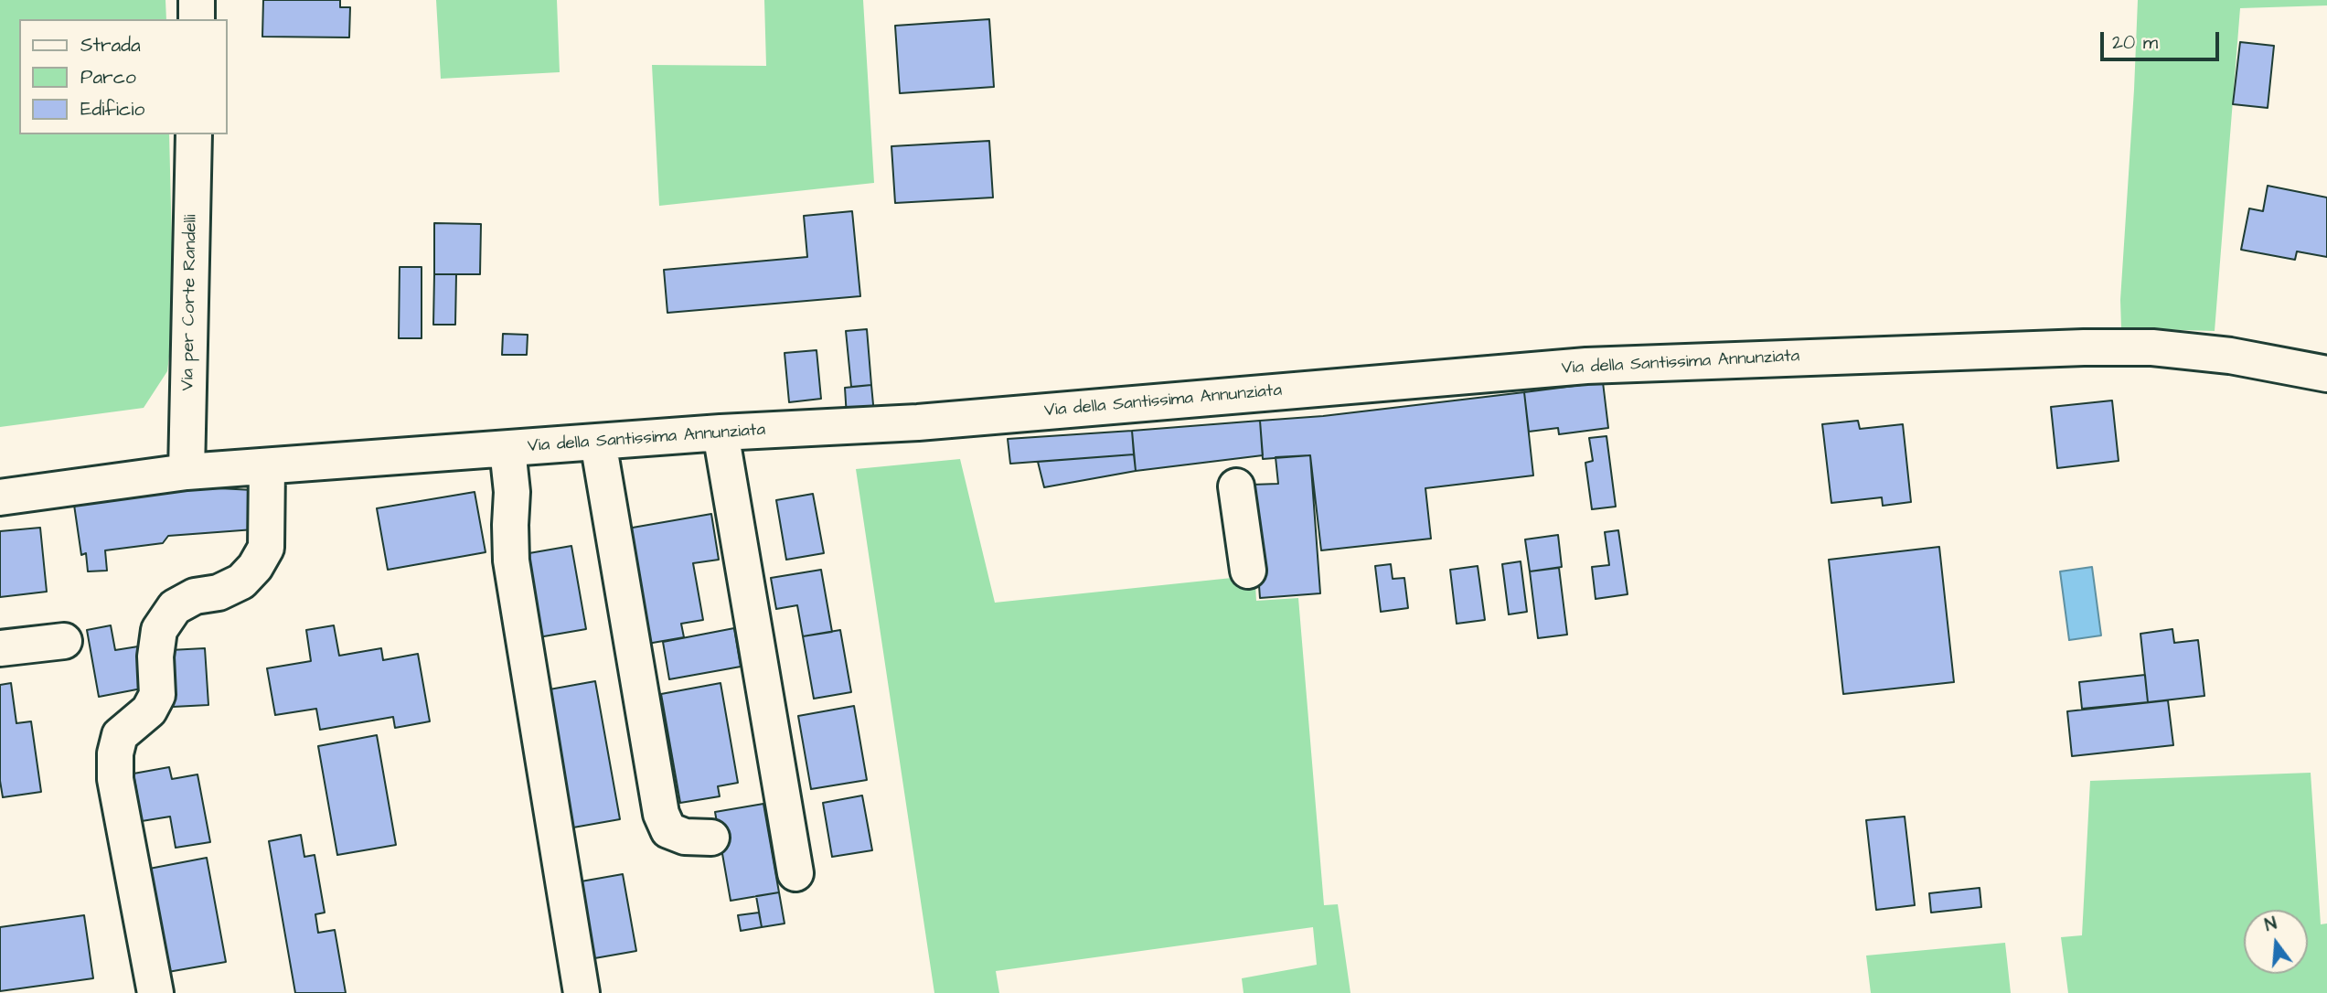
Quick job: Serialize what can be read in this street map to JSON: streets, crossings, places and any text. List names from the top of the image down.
{
  "streets": {
    "street": ["Via per Corte Randelli", "Via della Santissima Annunziata"]
  },
  "crossings": [
    ["Via per Corte Randelli", "Via della Santissima Annunziata"]
  ],
  "legend": ["Strada", "Parco", "Edificio"],
  "scale_bar": "20 m",
  "north": "top"
}
